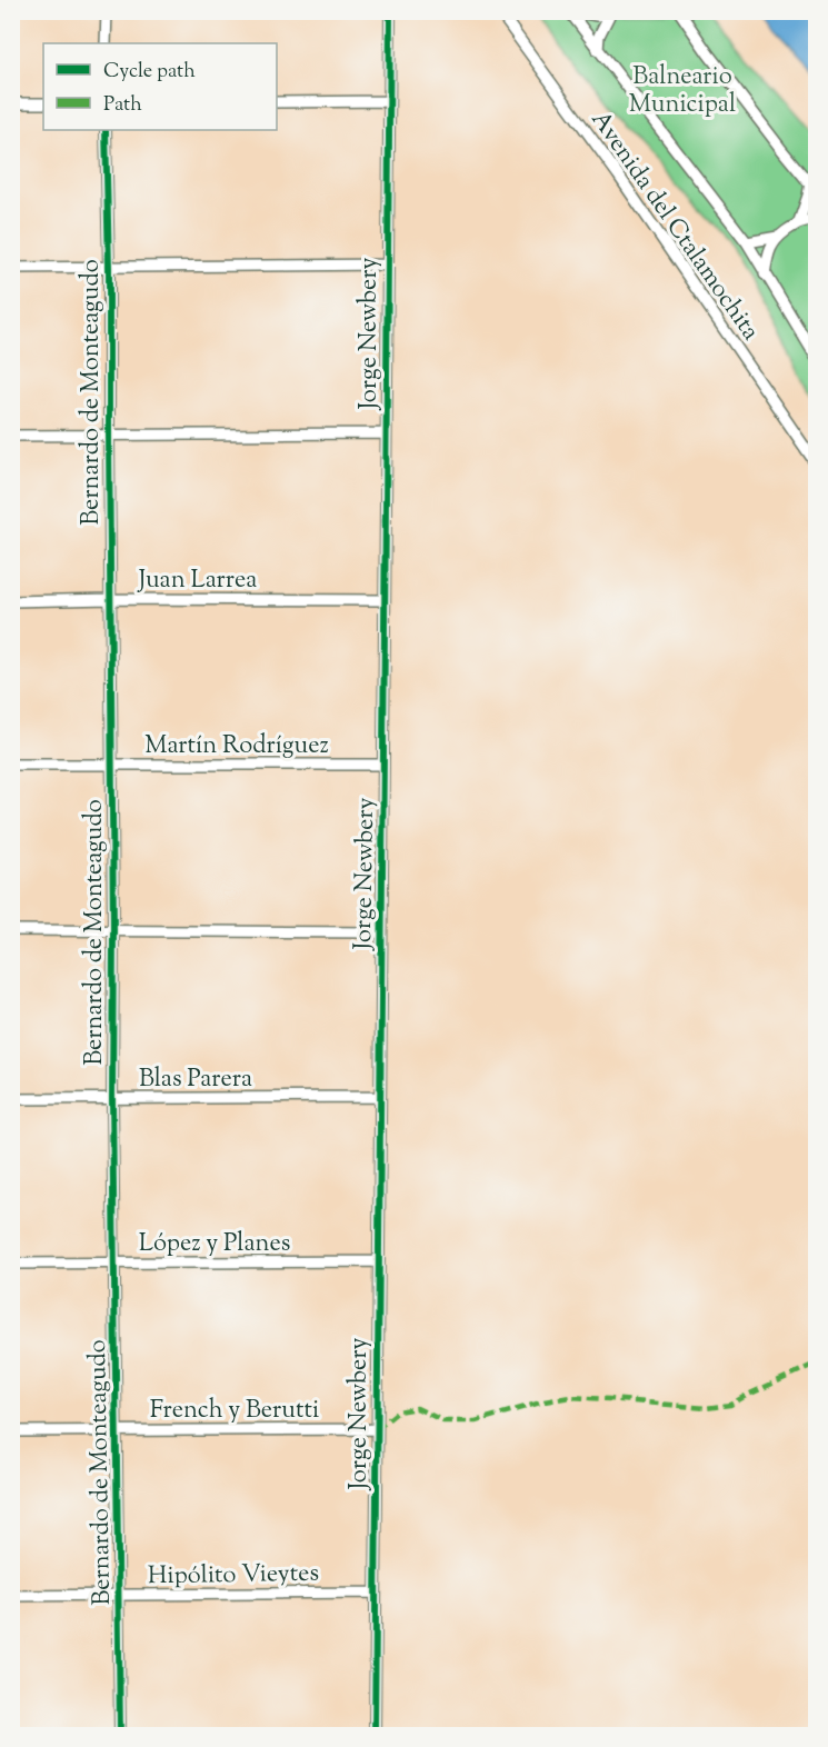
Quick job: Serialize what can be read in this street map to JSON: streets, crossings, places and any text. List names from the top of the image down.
{
  "streets": {
    "street": [
      "Avenida del Ctalamochita",
      "Jorge Newbery",
      "Bernardo de Monteagudo",
      "Juan Larrea",
      "Martín Rodríguez",
      "Blas Parera",
      "López y Planes",
      "French y Berutti",
      "Hipólito Vieytes"
    ]
  },
  "crossings": [
    ["Jorge Newbery", "Juan Larrea"],
    ["Jorge Newbery", "Martín Rodríguez"],
    ["Jorge Newbery", "Blas Parera"],
    ["Jorge Newbery", "López y Planes"],
    ["Jorge Newbery", "French y Berutti"],
    ["Jorge Newbery", "Hipólito Vieytes"],
    ["Bernardo de Monteagudo", "Juan Larrea"],
    ["Bernardo de Monteagudo", "Martín Rodríguez"],
    ["Bernardo de Monteagudo", "Blas Parera"],
    ["Bernardo de Monteagudo", "López y Planes"],
    ["Bernardo de Monteagudo", "French y Berutti"],
    ["Bernardo de Monteagudo", "Hipólito Vieytes"]
  ],
  "parks": ["Balneario Municipal"],
  "legend": ["Cycle path", "Path"]
}
